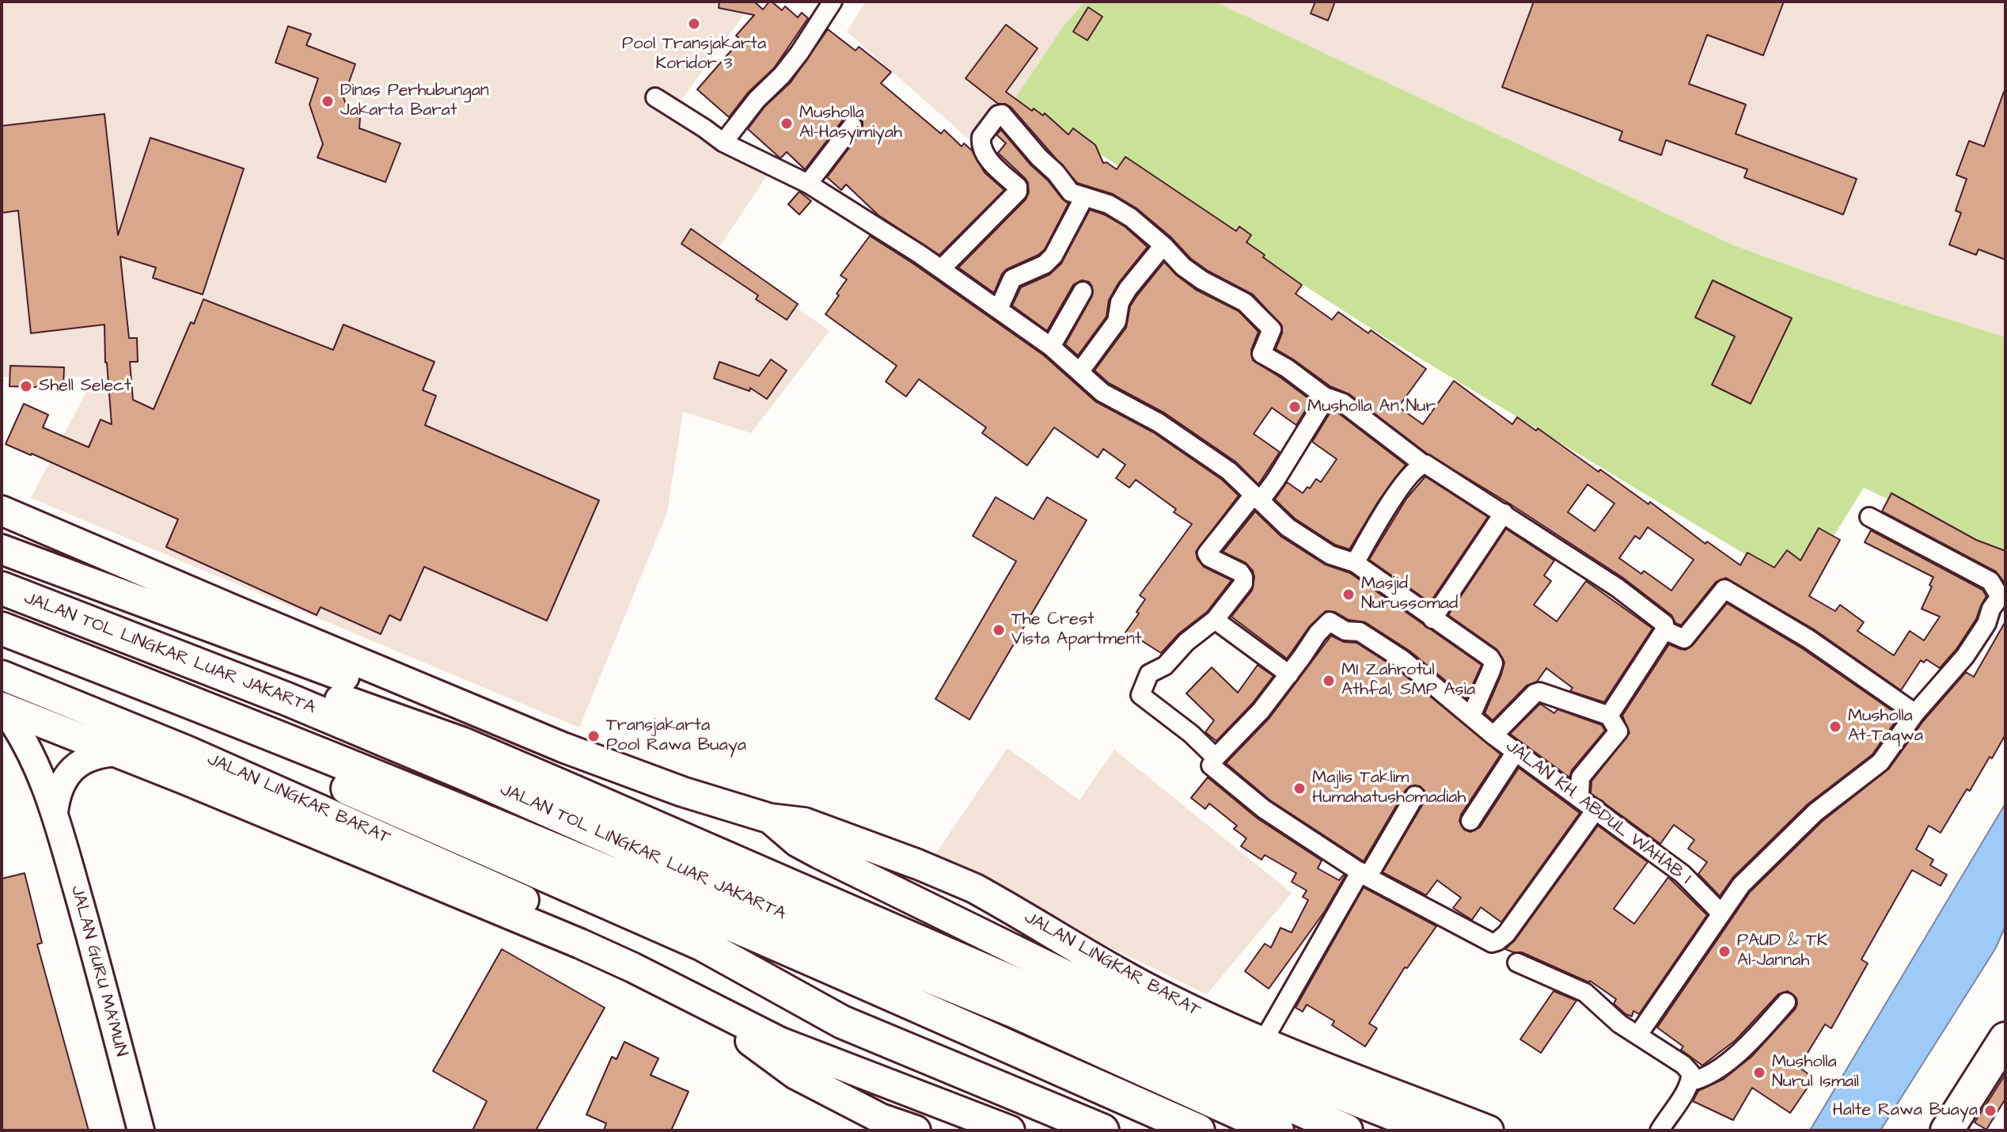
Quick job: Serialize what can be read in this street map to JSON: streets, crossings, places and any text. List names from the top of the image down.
{
  "streets": {
    "highway": ["JALAN TOL LINGKAR LUAR JAKARTA"],
    "main road": ["JALAN LINGKAR BARAT"],
    "street": ["JALAN KH. ABDUL WAHAB I", "JALAN GURU MA'MUN"]
  },
  "crossings": [
    ["JALAN LINGKAR BARAT", "JALAN GURU MA'MUN"]
  ],
  "places": [
    "Pool Transjakarta Koridor 3",
    "Dinas Perhubungan Jakarta Barat",
    "Musholla Al-Hasyimiyah",
    "Shell Select",
    "Musholla An Nur",
    "Masjid Nurussomad",
    "The Crest Vista Apartment",
    "MI Zahrotul Athfal, SMP Asia",
    "Musholla At-Taqwa",
    "Transjakarta Pool Rawa Buaya",
    "Majlis Taklim Humahatushomadiah",
    "PAUD & TK Al-Jannah",
    "Musholla Nurul Ismail",
    "Halte Rawa Buaya"
  ]
}
